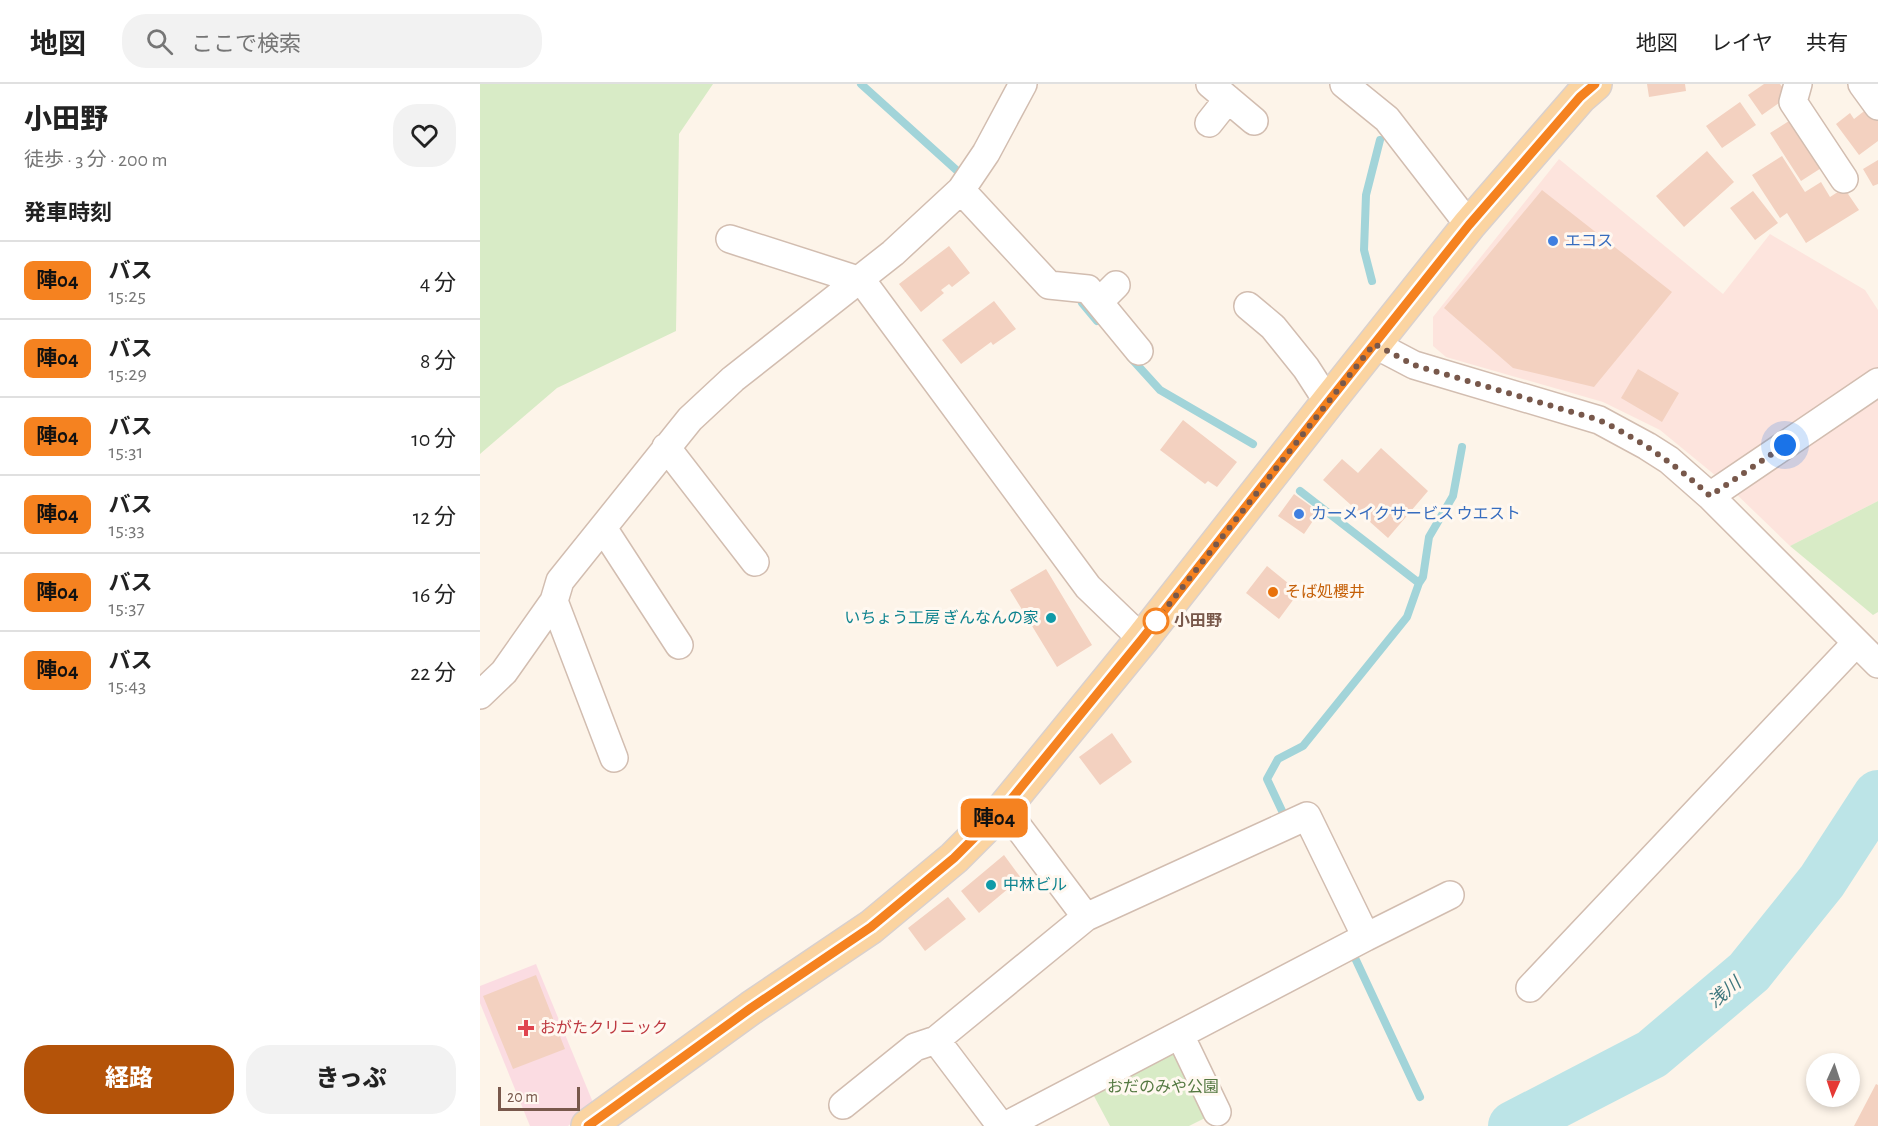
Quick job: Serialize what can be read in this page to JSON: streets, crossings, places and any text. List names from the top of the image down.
{
  "water": ["浅川"],
  "parks": ["おだのみや公園"],
  "places": {
    "other": [
      "エコス",
      "カーメイクサービス ウエスト",
      "そば処櫻井",
      "いちょう工房 ぎんなんの家",
      "小田野",
      "中林ビル"
    ],
    "health": ["おがたクリニック"]
  },
  "lines": ["bus line 陣04"],
  "scale_bar": "20 m",
  "north": "bottom",
  "page": {
    "header": "地図",
    "search": "ここで検索",
    "nav": ["地図", "レイヤ", "共有"],
    "heading": [
      ["小田野", "徒歩 · 3 分 · 200 m"],
      "発車時刻"
    ],
    "on_map": "陣04",
    "list": [
      {
        "mark": "陣04",
        "name": "バス",
        "note": "15:25",
        "value": "4 分"
      },
      {
        "mark": "陣04",
        "name": "バス",
        "note": "15:29",
        "value": "8 分"
      },
      {
        "mark": "陣04",
        "name": "バス",
        "note": "15:31",
        "value": "10 分"
      },
      {
        "mark": "陣04",
        "name": "バス",
        "note": "15:33",
        "value": "12 分"
      },
      {
        "mark": "陣04",
        "name": "バス",
        "note": "15:37",
        "value": "16 分"
      },
      {
        "mark": "陣04",
        "name": "バス",
        "note": "15:43",
        "value": "22 分"
      }
    ],
    "buttons": ["経路", "きっぷ"],
    "scale": "20 m"
  }
}
